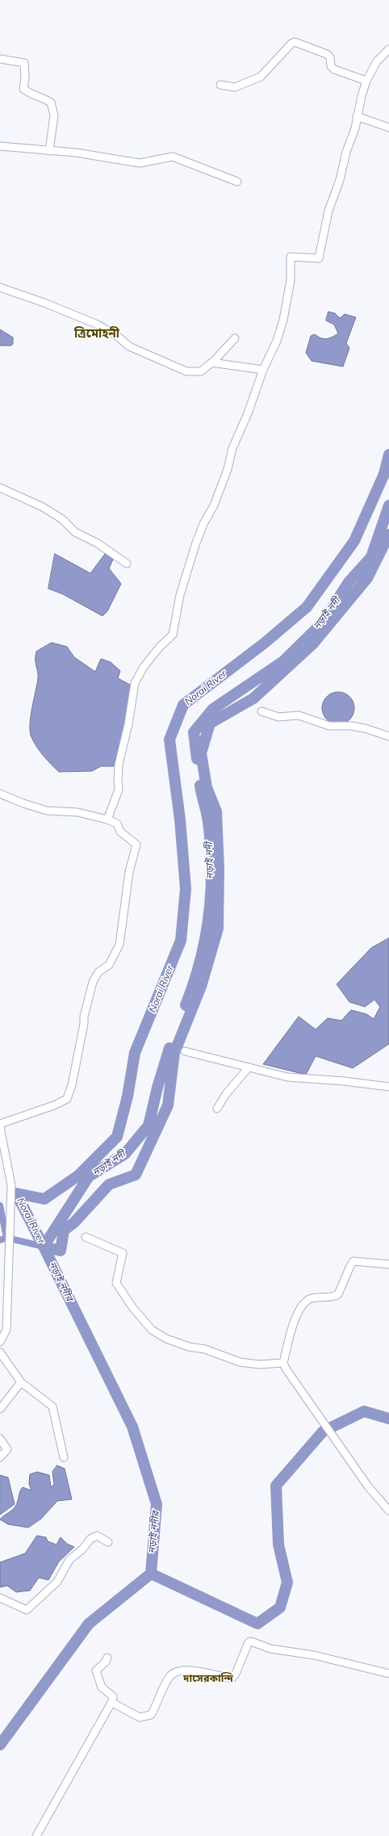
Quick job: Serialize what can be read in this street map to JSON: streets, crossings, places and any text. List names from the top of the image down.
{
  "districts": ["ত্রিমোহনী", "দাসেরকান্দি"],
  "water": ["নড়াই নদী", "Norai River", "নড়াই নদীর"]
}
